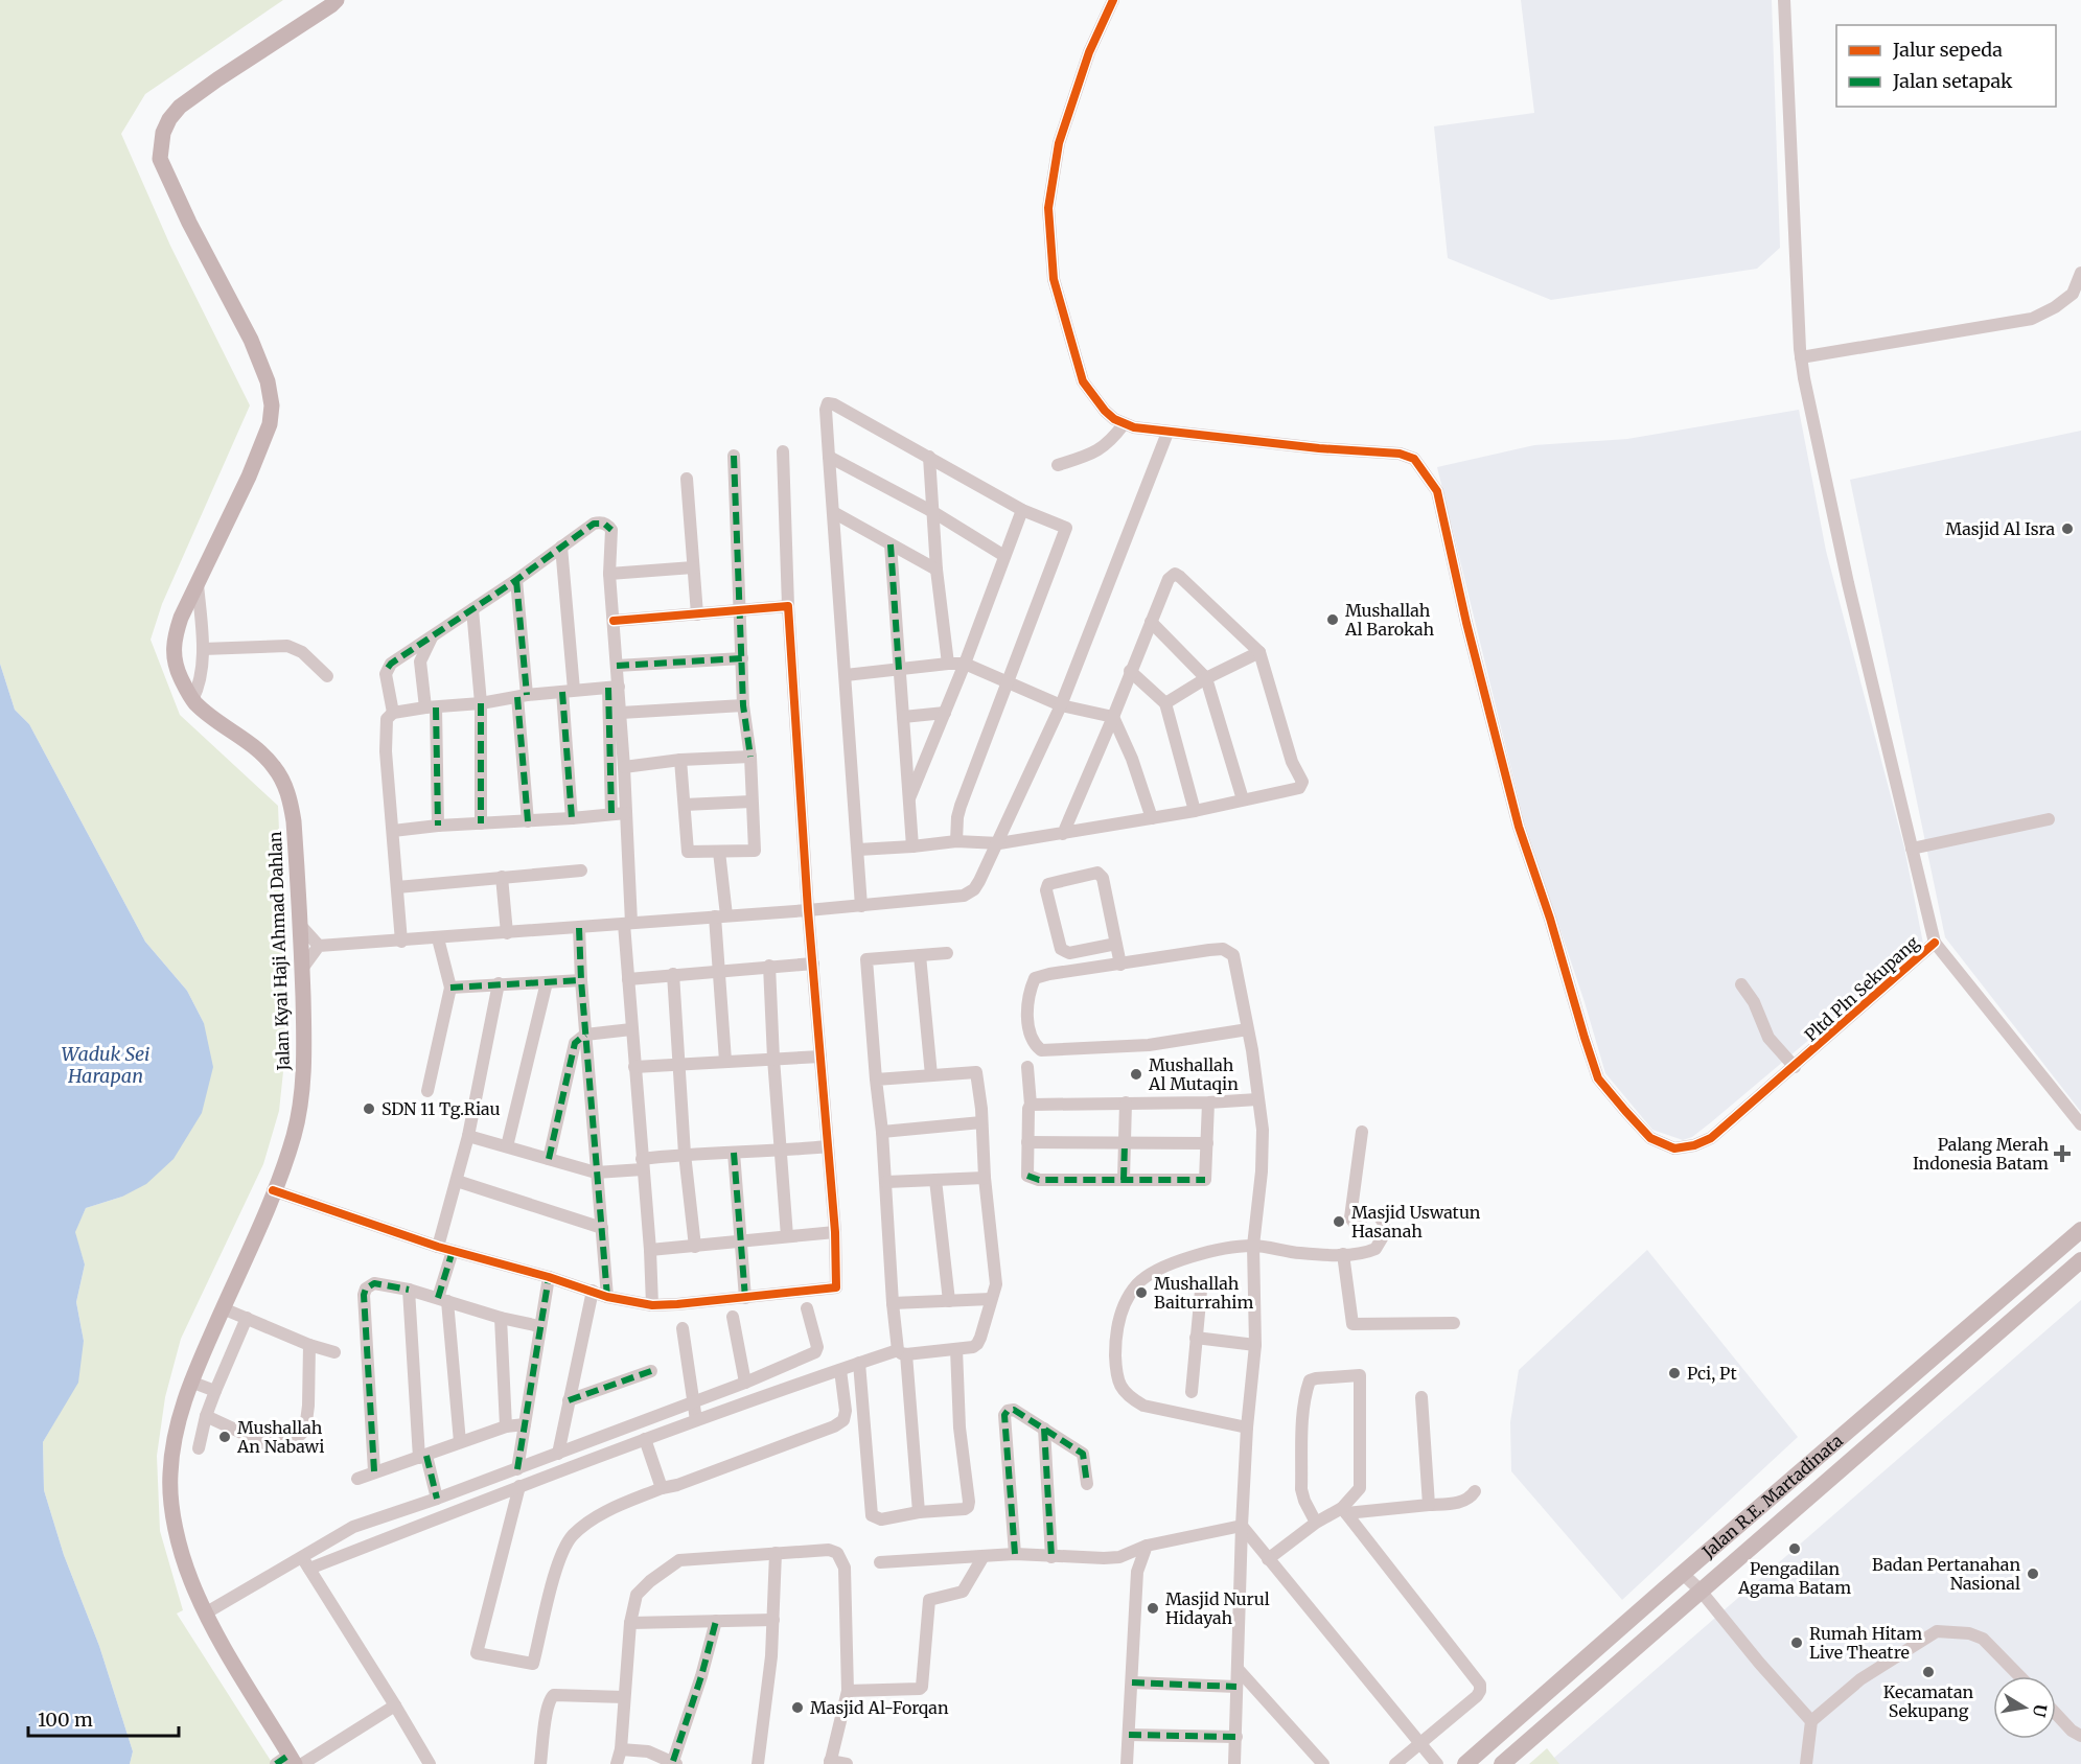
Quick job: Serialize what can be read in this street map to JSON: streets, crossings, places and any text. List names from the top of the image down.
{
  "streets": {
    "highway": ["Jalan R.E. Martadinata"],
    "main road": ["Jalan Kyai Haji Ahmad Dahlan"],
    "street": ["Pltd Pln Sekupang"]
  },
  "water": ["Waduk Sei Harapan"],
  "places": {
    "other": [
      "Masjid Al Isra",
      "Mushallah Al Barokah",
      "Mushallah Al Mutaqin",
      "SDN 11 Tg.Riau",
      "Masjid Uswatun Hasanah",
      "Mushallah Baiturrahim",
      "Pci, Pt",
      "Mushallah An Nabawi",
      "Pengadilan Agama Batam",
      "Badan Pertanahan Nasional",
      "Masjid Nurul Hidayah",
      "Rumah Hitam Live Theatre",
      "Kecamatan Sekupang",
      "Masjid Al-Forqan"
    ],
    "health": ["Palang Merah Indonesia Batam"]
  },
  "legend": ["Jalur sepeda", "Jalan setapak"],
  "scale_bar": "100 m",
  "north": "right"
}
